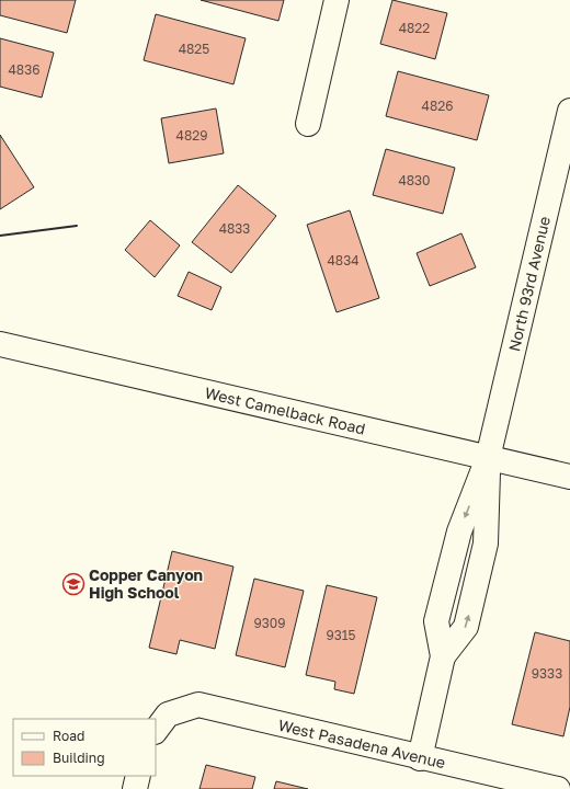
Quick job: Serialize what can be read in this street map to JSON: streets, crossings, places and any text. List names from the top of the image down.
{
  "streets": {
    "street": ["North 93rd Avenue", "West Camelback Road", "West Pasadena Avenue"]
  },
  "crossings": [
    ["North 93rd Avenue", "West Camelback Road"],
    ["North 93rd Avenue", "West Pasadena Avenue"]
  ],
  "places": {
    "school or university": ["Copper Canyon High School"]
  },
  "house_numbers": [
    "4822",
    "4825",
    "4836",
    "4826",
    "4829",
    "4830",
    "4833",
    "4834",
    "9309",
    "9315",
    "9333"
  ],
  "legend": ["Road", "Building"]
}
